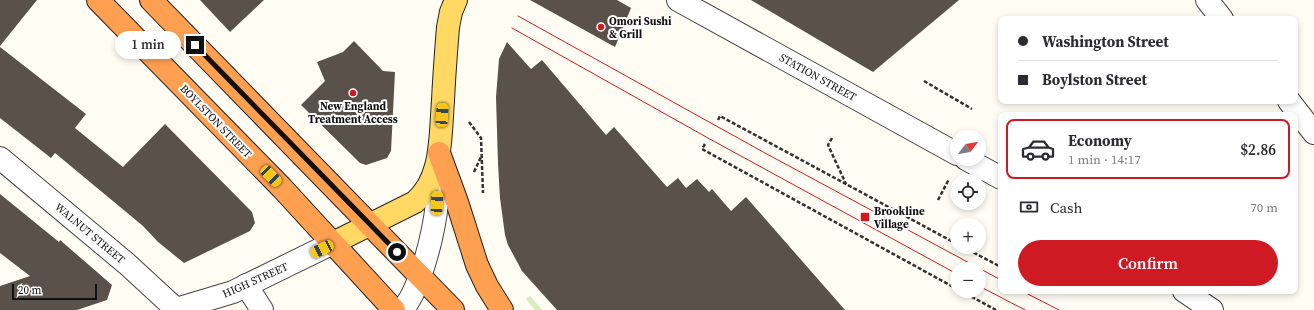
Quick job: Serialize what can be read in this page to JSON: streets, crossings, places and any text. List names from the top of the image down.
{
  "streets": {
    "highway": ["BOYLSTON STREET"],
    "street": ["STATION STREET", "WALNUT STREET", "HIGH STREET"]
  },
  "crossings": [
    ["BOYLSTON STREET", "HIGH STREET"],
    ["WALNUT STREET", "HIGH STREET"]
  ],
  "places": {
    "other": ["Omori Sushi & Grill", "New England Treatment Access"],
    "transit": ["Brookline Village"]
  },
  "scale_bar": "20 m",
  "north": "top right",
  "page": {
    "banner": ["Washington Street", "Boylston Street"],
    "bubble": "1 min",
    "list": [
      {
        "name": "Economy",
        "note": "1 min · 14:17",
        "value": "$2.86"
      }
    ],
    "map_buttons": ["+", "−"],
    "pay": ["Cash", "70 m"],
    "buttons": "Confirm",
    "scale": "20 m"
  }
}
